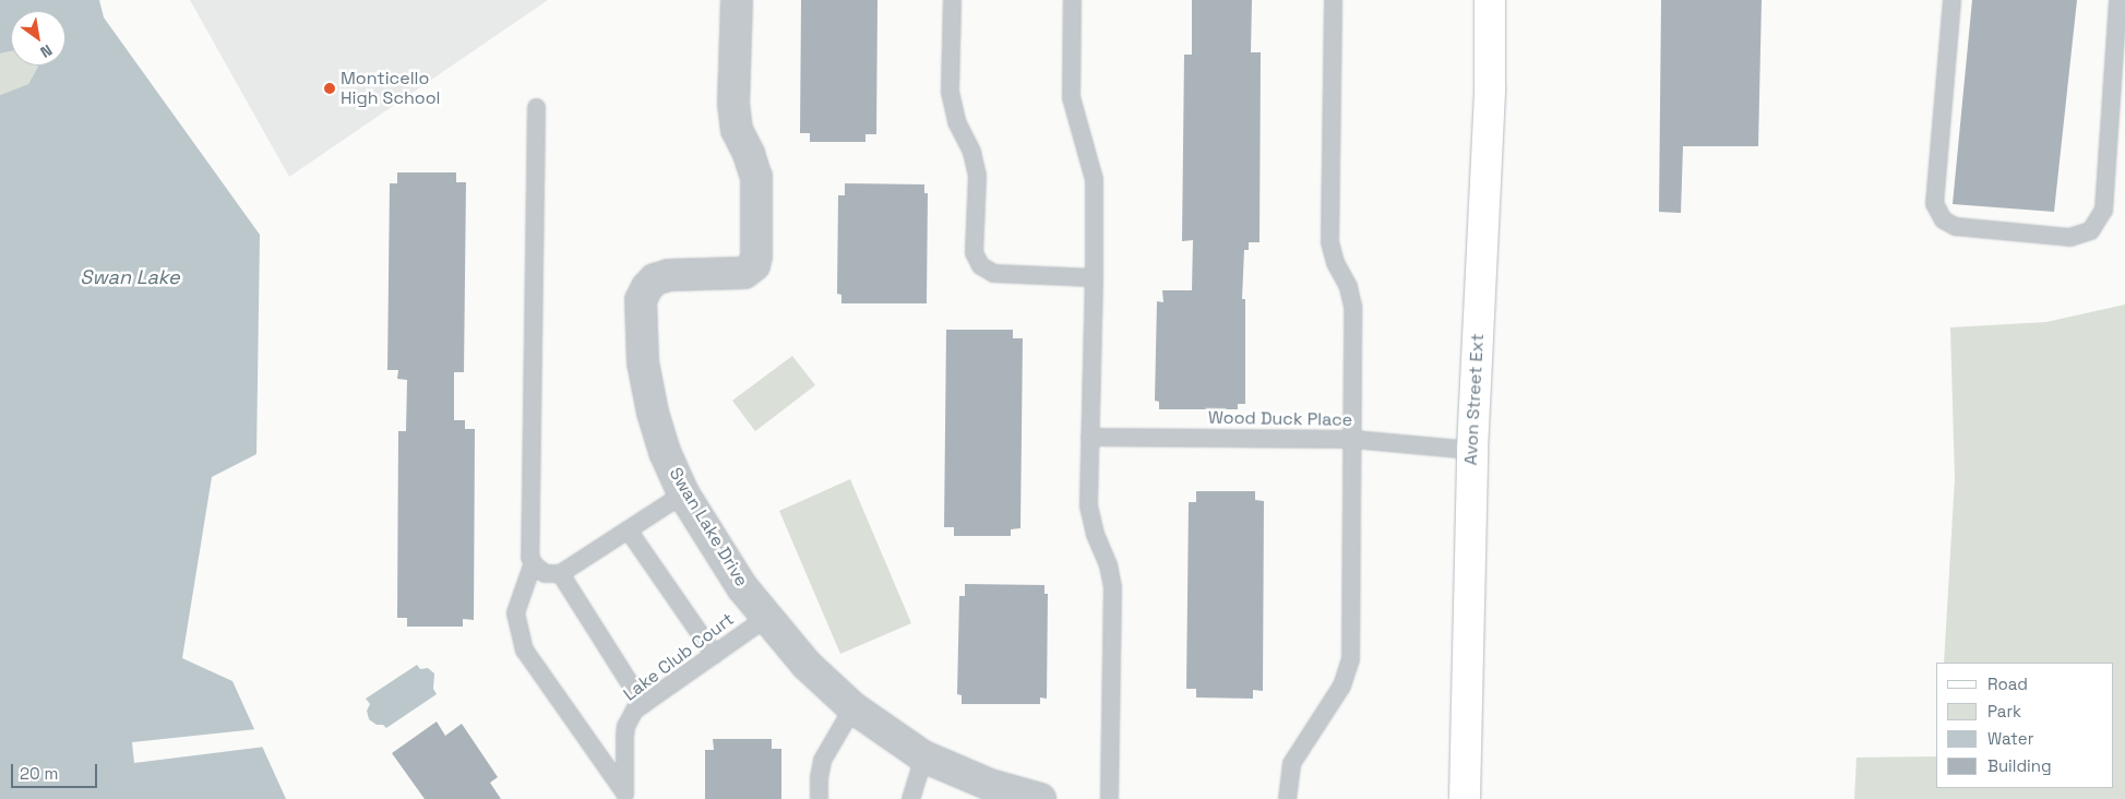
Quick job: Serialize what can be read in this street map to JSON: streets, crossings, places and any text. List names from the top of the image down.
{
  "streets": {
    "main road": ["Avon Street Ext"],
    "street": ["Swan Lake Drive"],
    "lane": ["Wood Duck Place", "Lake Club Court"]
  },
  "crossings": [
    ["Avon Street Ext", "Wood Duck Place"],
    ["Swan Lake Drive", "Lake Club Court"]
  ],
  "water": ["Swan Lake"],
  "places": ["Monticello High School"],
  "legend": [
    "Road",
    "Park",
    "Water",
    "Building"
  ],
  "scale_bar": "20 m",
  "north": "bottom right"
}
